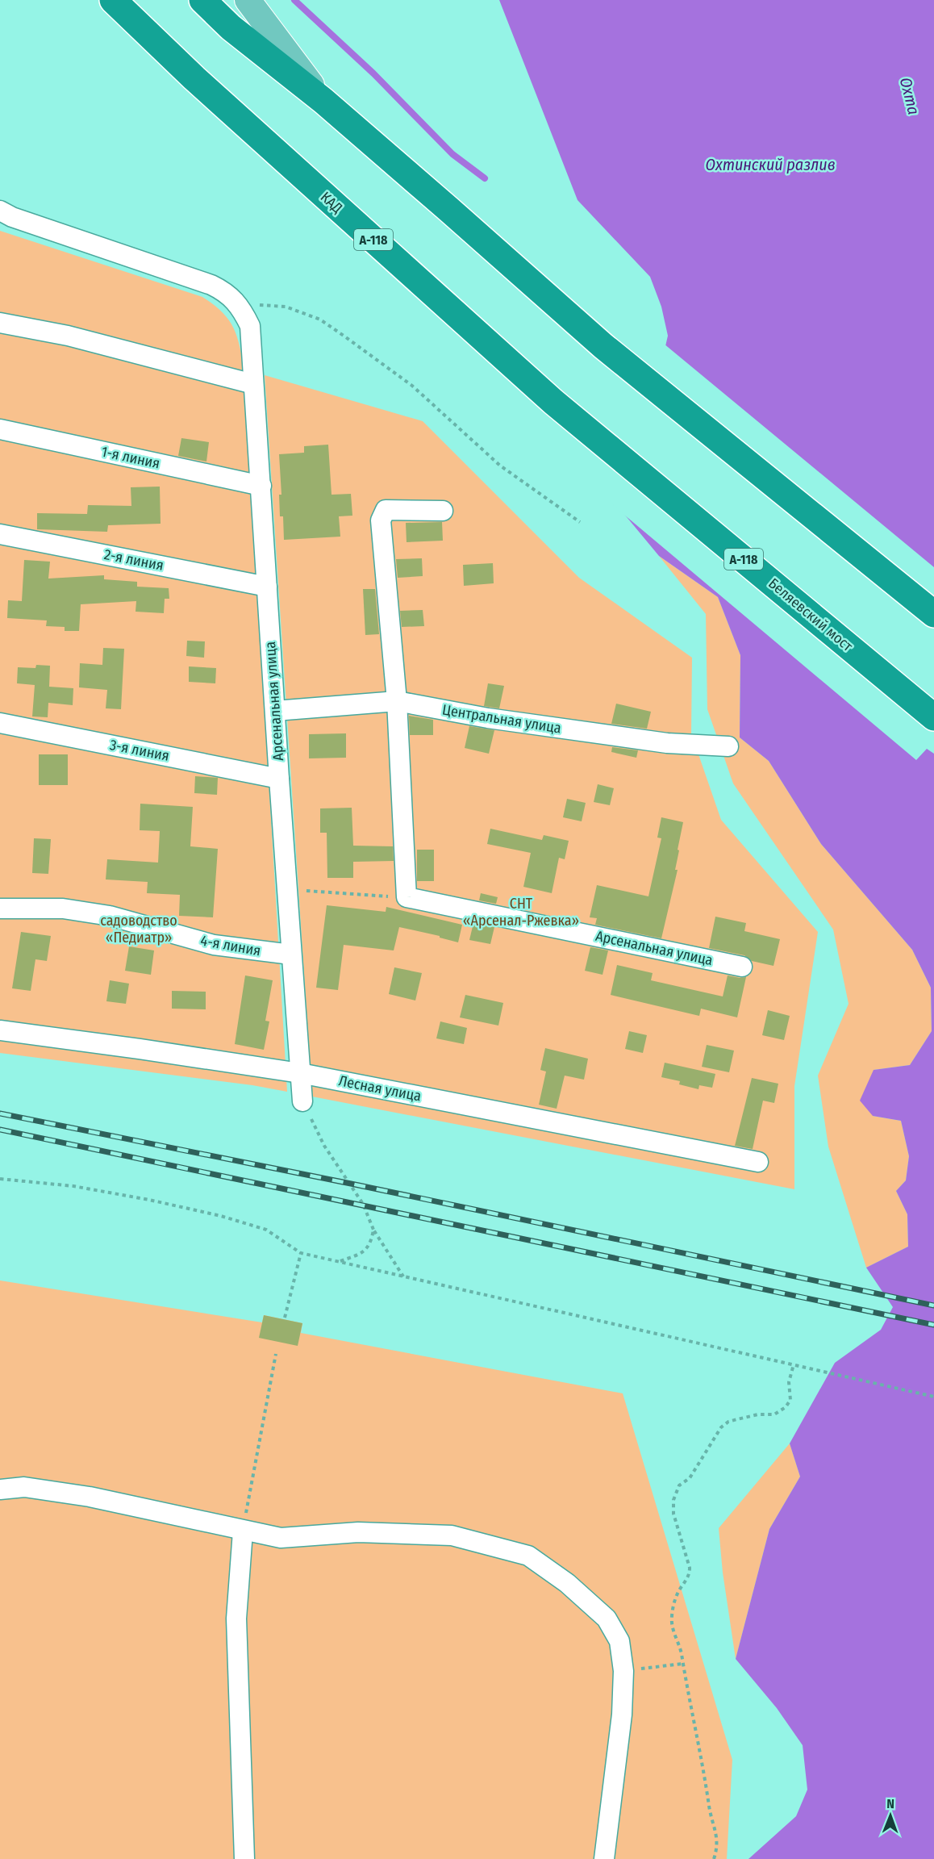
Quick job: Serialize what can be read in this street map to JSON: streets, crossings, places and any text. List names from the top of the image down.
{
  "streets": {
    "highway": ["КАД", "А-118", "Беляевский мост"],
    "street": [
      "1-я линия",
      "2-я линия",
      "Арсенальная улица",
      "Центральная улица",
      "3-я линия",
      "4-я линия",
      "Лесная улица"
    ]
  },
  "crossings": [
    ["КАД", "Беляевский мост"],
    ["1-я линия", "Арсенальная улица"],
    ["2-я линия", "Арсенальная улица"],
    ["Арсенальная улица", "Центральная улица"],
    ["Арсенальная улица", "3-я линия"],
    ["Арсенальная улица", "4-я линия"],
    ["Арсенальная улица", "Лесная улица"]
  ],
  "water": ["Охта", "Охтинский разлив"],
  "parks": ["СНТ «Арсенал-Ржевка»", "садоводство «Педиатр»"],
  "north": "top"
}
